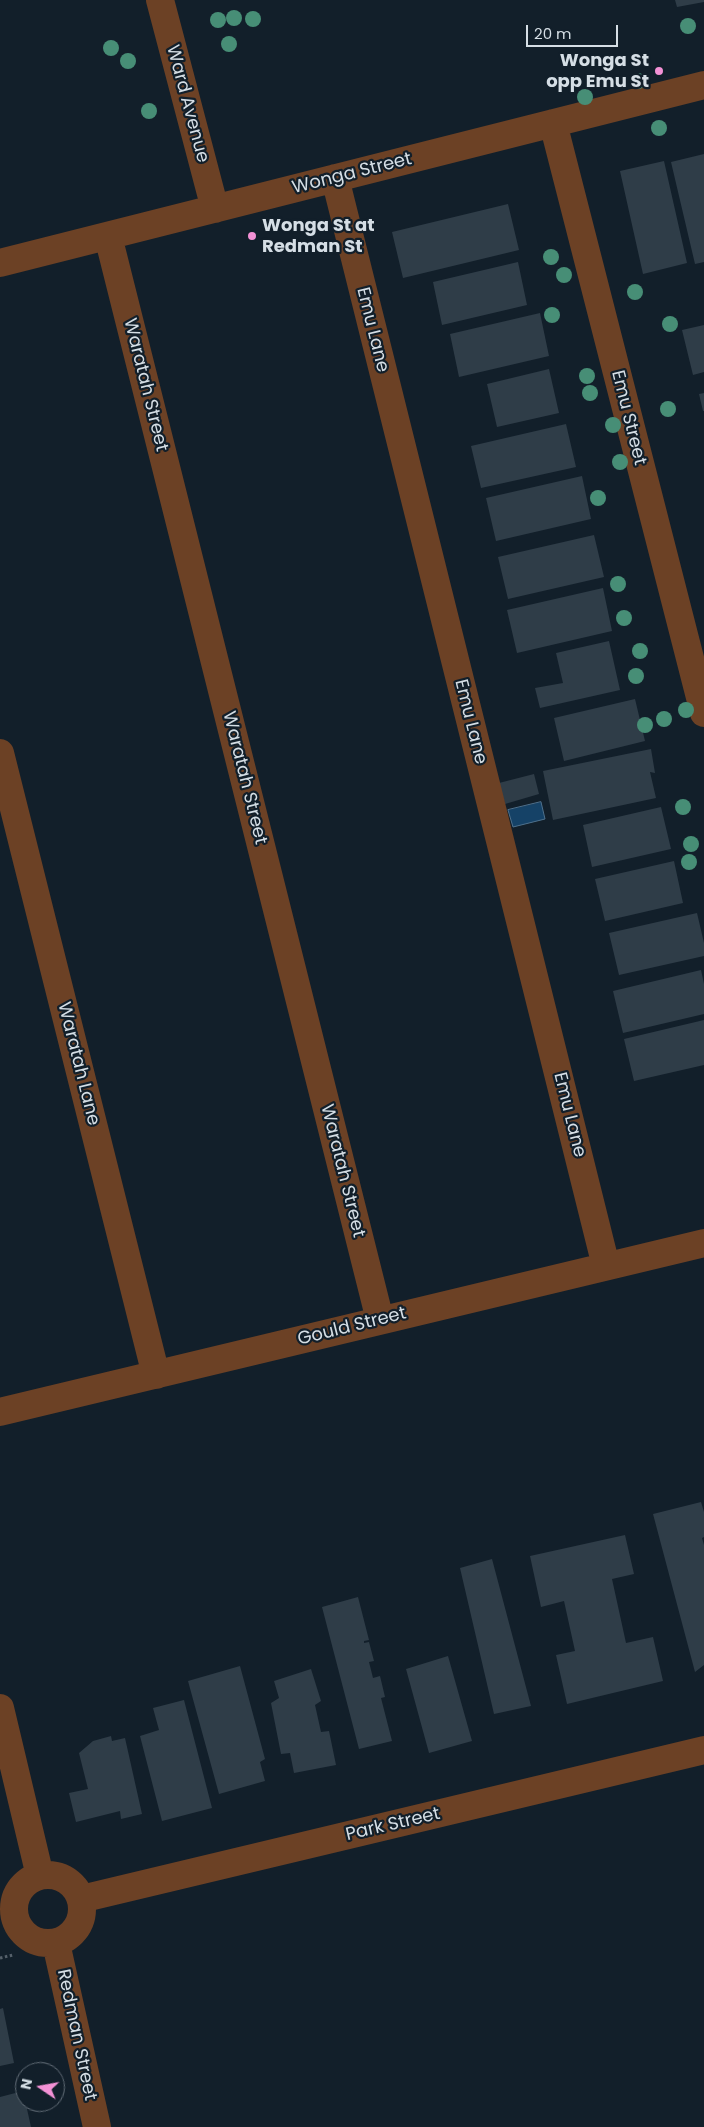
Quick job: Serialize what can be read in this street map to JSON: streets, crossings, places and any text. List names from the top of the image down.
{
  "streets": {
    "street": [
      "Ward Avenue",
      "Wonga Street",
      "Emu Lane",
      "Waratah Street",
      "Emu Street",
      "Waratah Lane",
      "Gould Street",
      "Park Street",
      "Redman Street"
    ]
  },
  "crossings": [
    ["Ward Avenue", "Wonga Street"],
    ["Wonga Street", "Emu Lane"],
    ["Wonga Street", "Waratah Street"],
    ["Wonga Street", "Emu Street"],
    ["Emu Lane", "Gould Street"],
    ["Waratah Street", "Gould Street"],
    ["Waratah Lane", "Gould Street"],
    ["Park Street", "Redman Street"]
  ],
  "places": ["Wonga St opp Emu St", "Wonga St at Redman St"],
  "scale_bar": "20 m",
  "north": "left"
}
